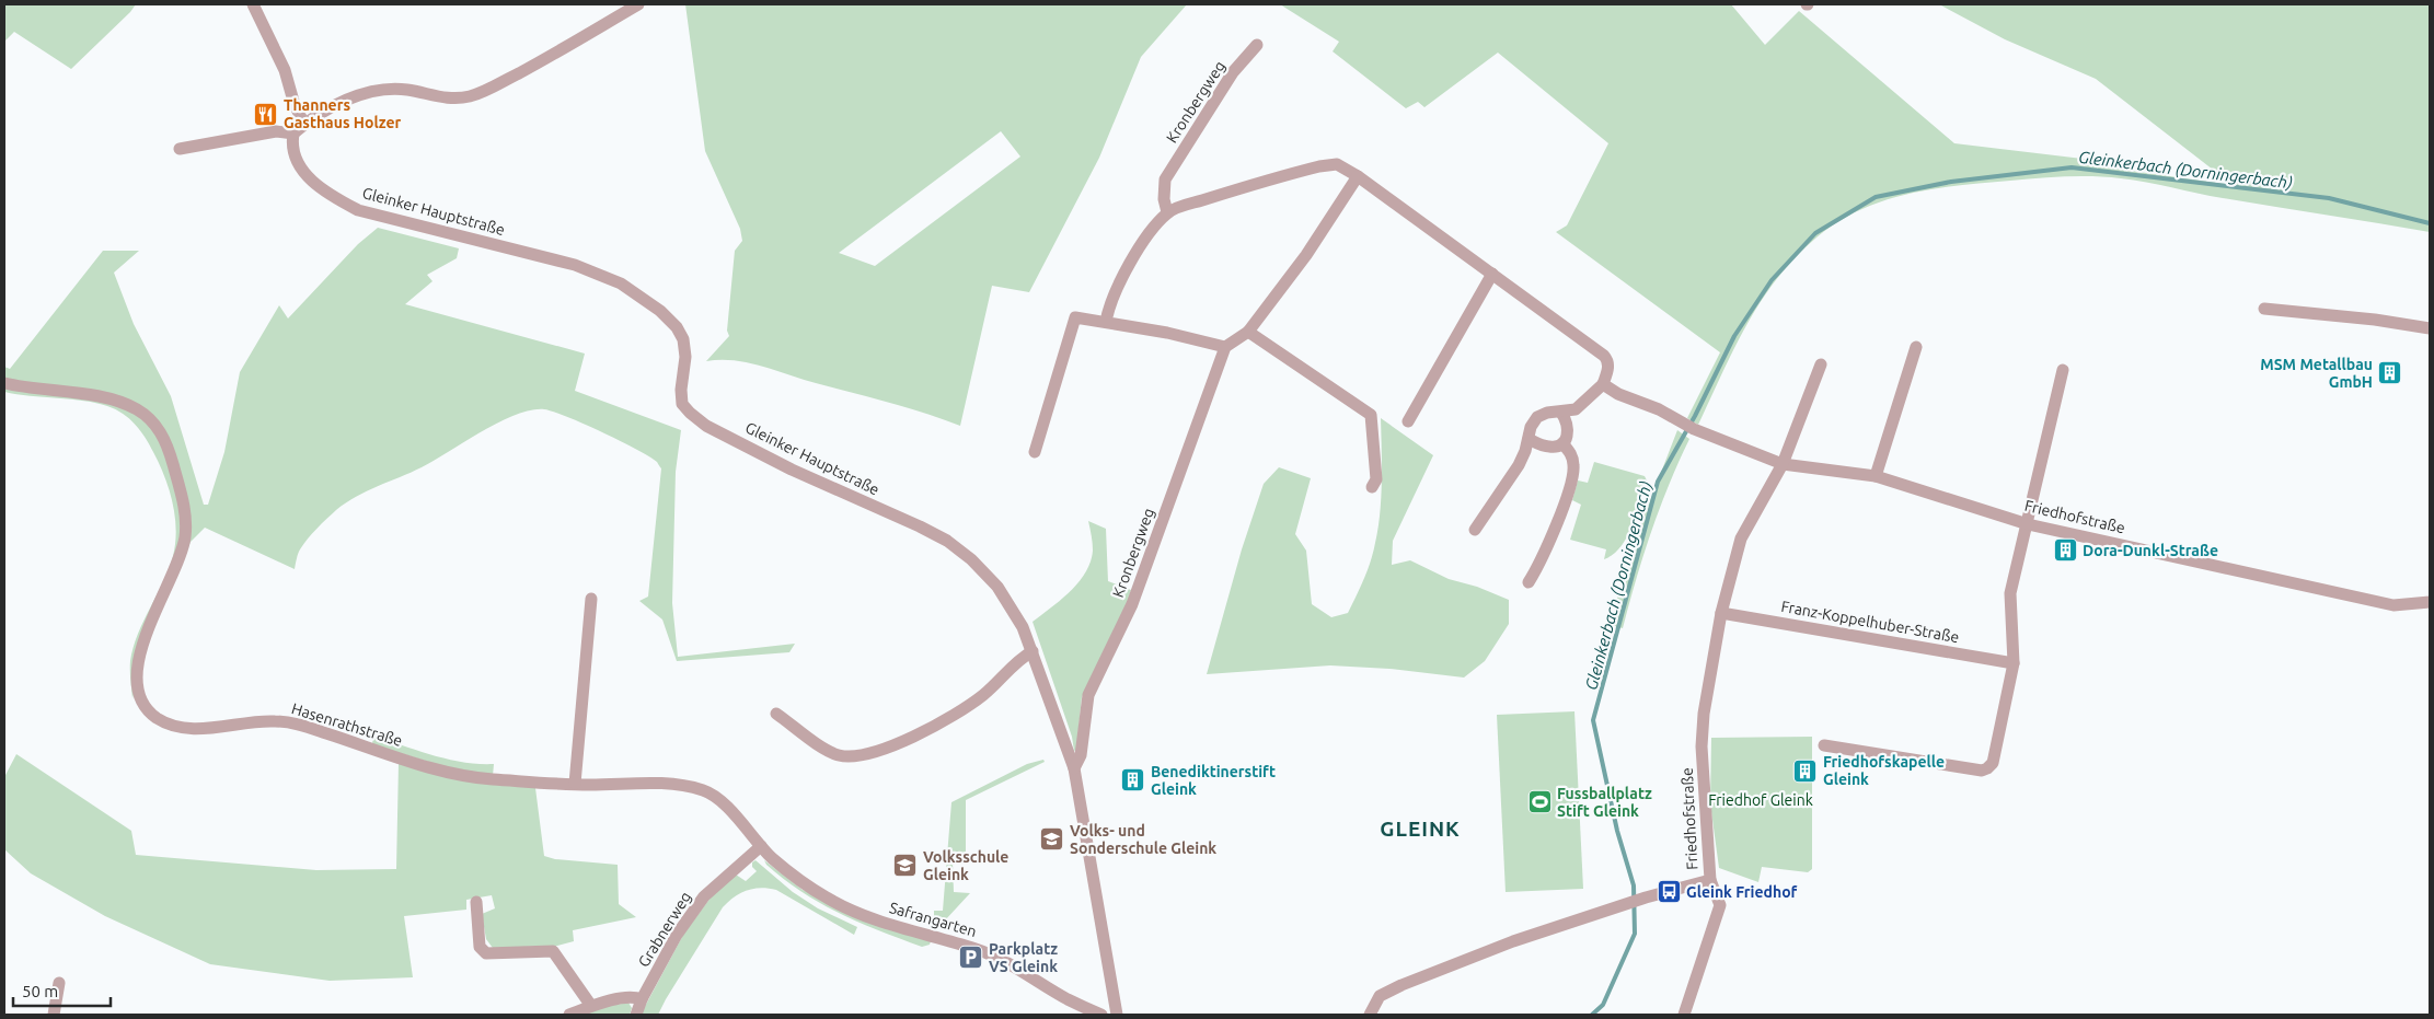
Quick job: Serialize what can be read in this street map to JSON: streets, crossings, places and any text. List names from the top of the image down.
{
  "streets": {
    "street": [
      "Kronbergweg",
      "Gleinker Hauptstraße",
      "Friedhofstraße",
      "Franz-Koppelhuber-Straße",
      "Hasenrathstraße",
      "Safrangarten",
      "Grabnerweg"
    ]
  },
  "crossings": [
    ["Kronbergweg", "Gleinker Hauptstraße"],
    ["Friedhofstraße", "Franz-Koppelhuber-Straße"],
    ["Hasenrathstraße", "Safrangarten"],
    ["Hasenrathstraße", "Grabnerweg"],
    ["Safrangarten", "Grabnerweg"]
  ],
  "districts": ["GLEINK"],
  "water": ["Gleinkerbach (Dorningerbach)"],
  "parks": ["Friedhof Gleink"],
  "places": {
    "restaurant": ["Thanners Gasthaus Holzer"],
    "building": [
      "MSM Metallbau GmbH",
      "Dora-Dunkl-Straße",
      "Friedhofskapelle Gleink",
      "Benediktinerstift Gleink"
    ],
    "sports": ["Fussballplatz Stift Gleink"],
    "school or university": ["Volks- und Sonderschule Gleink", "Volksschule Gleink"],
    "bus stop": ["Gleink Friedhof"],
    "parking": ["Parkplatz VS Gleink"]
  },
  "scale_bar": "50 m"
}
